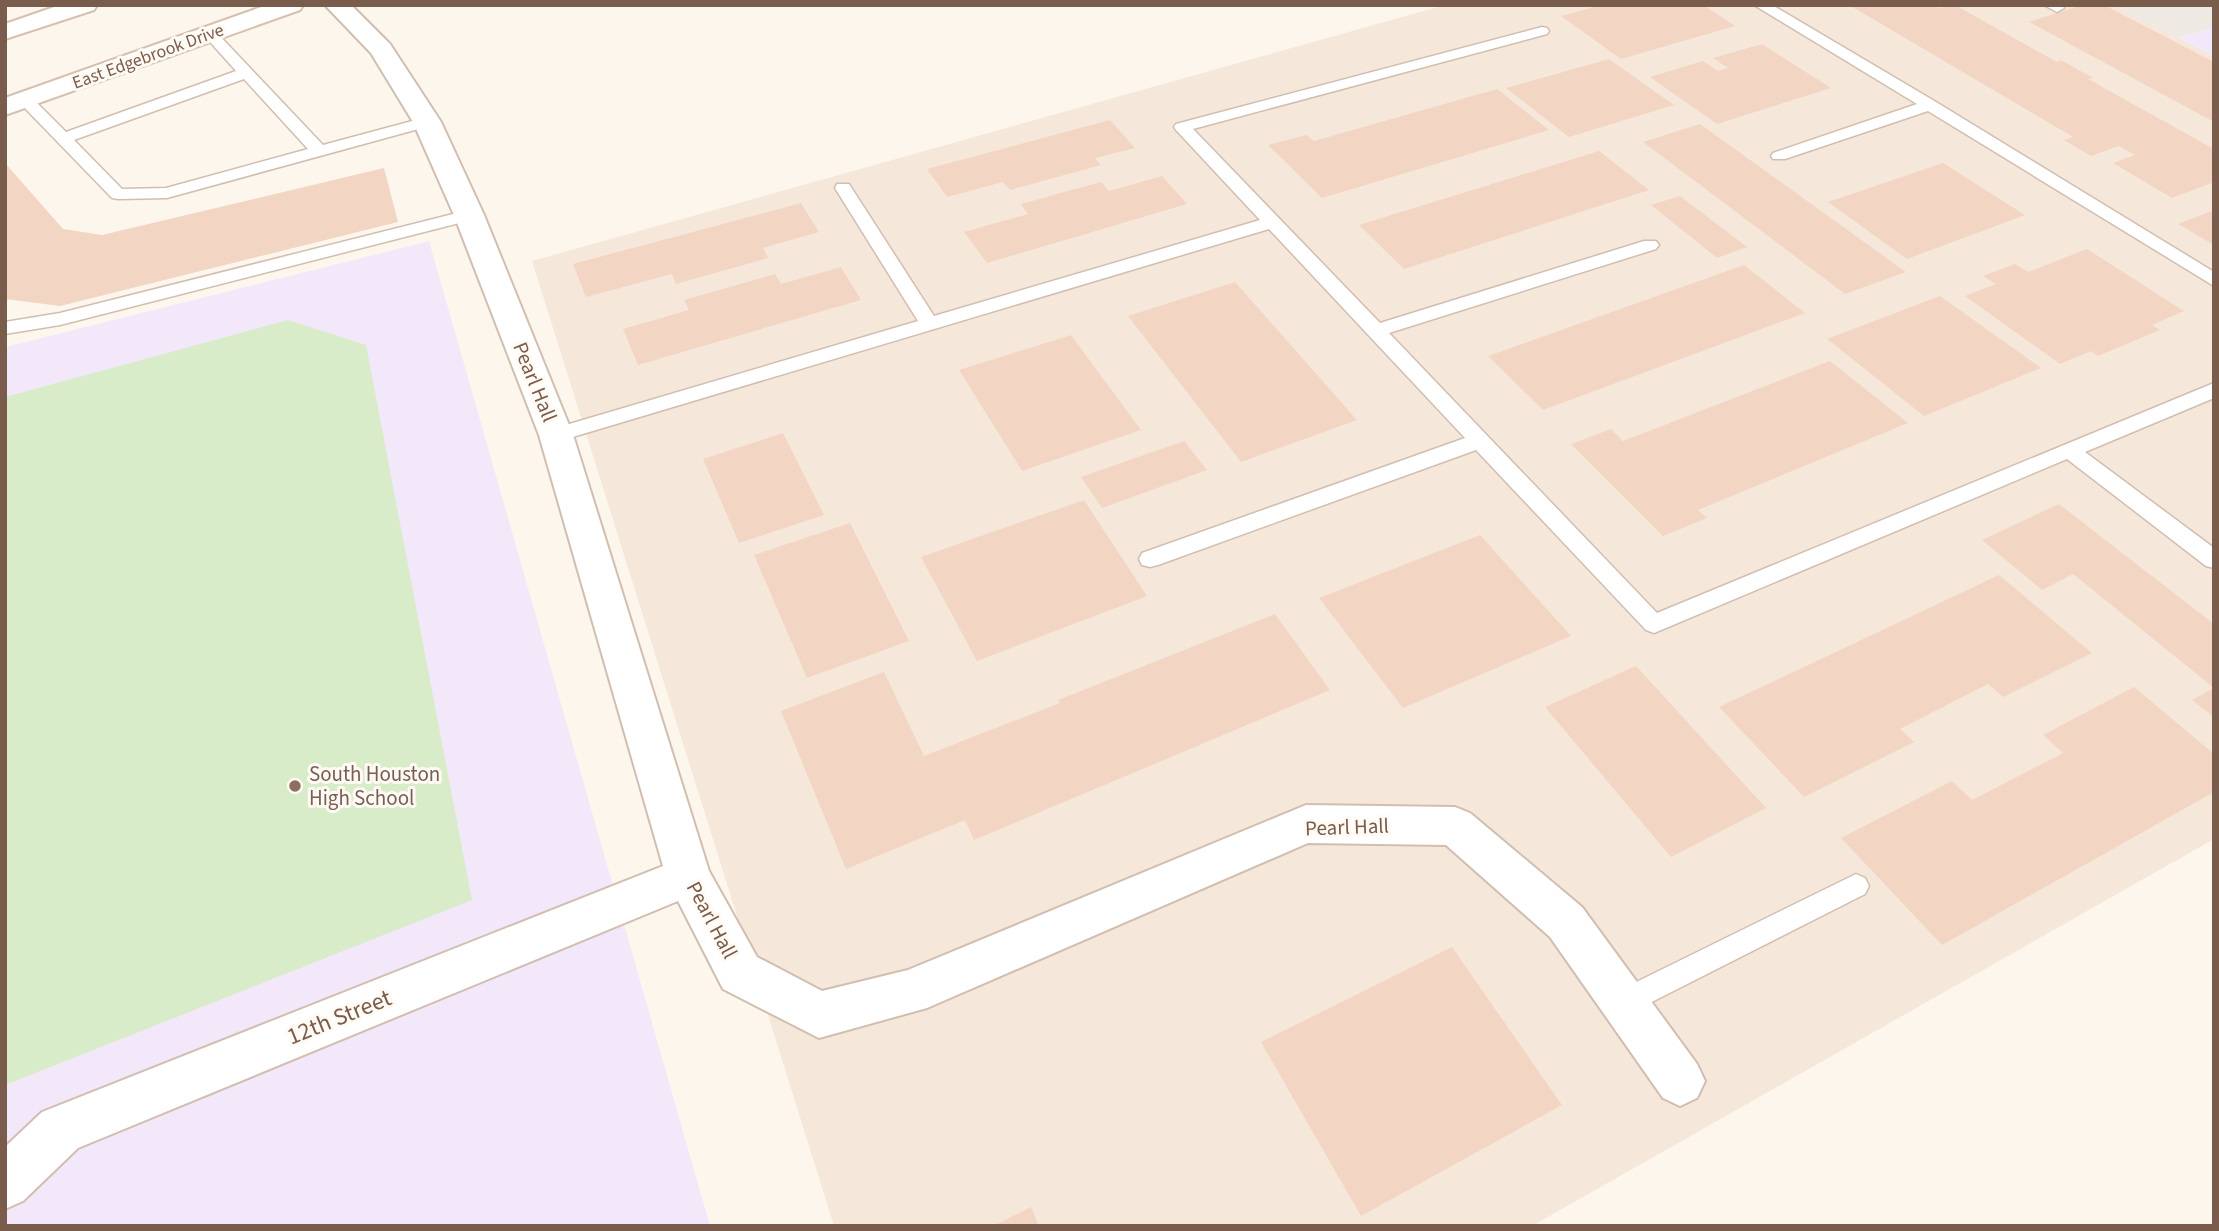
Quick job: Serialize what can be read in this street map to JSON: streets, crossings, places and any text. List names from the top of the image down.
{
  "streets": {
    "street": ["East Edgebrook Drive", "Pearl Hall", "12th Street"]
  },
  "crossings": [
    ["Pearl Hall", "12th Street"]
  ],
  "places": ["South Houston High School"]
}
